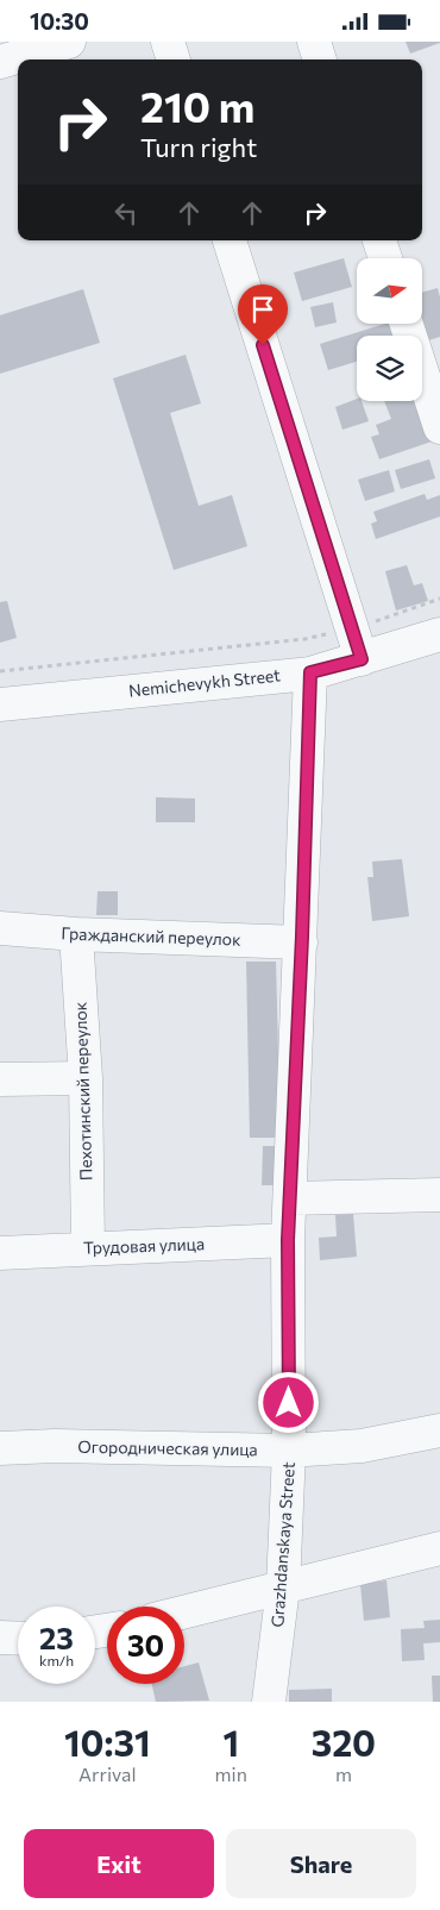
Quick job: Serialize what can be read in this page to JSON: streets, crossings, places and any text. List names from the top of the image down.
{
  "streets": {
    "street": [
      "Nemichevykh Street",
      "Гражданский переулок",
      "Пехотинский переулок",
      "Трудовая улица",
      "Огородническая улица",
      "Grazhdanskaya Street"
    ]
  },
  "crossings": [
    ["Nemichevykh Street", "Grazhdanskaya Street"],
    ["Гражданский переулок", "Пехотинский переулок"],
    ["Гражданский переулок", "Grazhdanskaya Street"],
    ["Пехотинский переулок", "Трудовая улица"],
    ["Трудовая улица", "Grazhdanskaya Street"],
    ["Огородническая улица", "Grazhdanskaya Street"]
  ],
  "north": "right",
  "page": {
    "status": "10:30",
    "turn": ["210 m", "Turn right"],
    "speed": "23 km/h",
    "limit": "30",
    "eta": [
      "10:31",
      "Arrival",
      "1",
      "min",
      "320",
      "m"
    ],
    "buttons": ["Exit", "Share"]
  }
}
